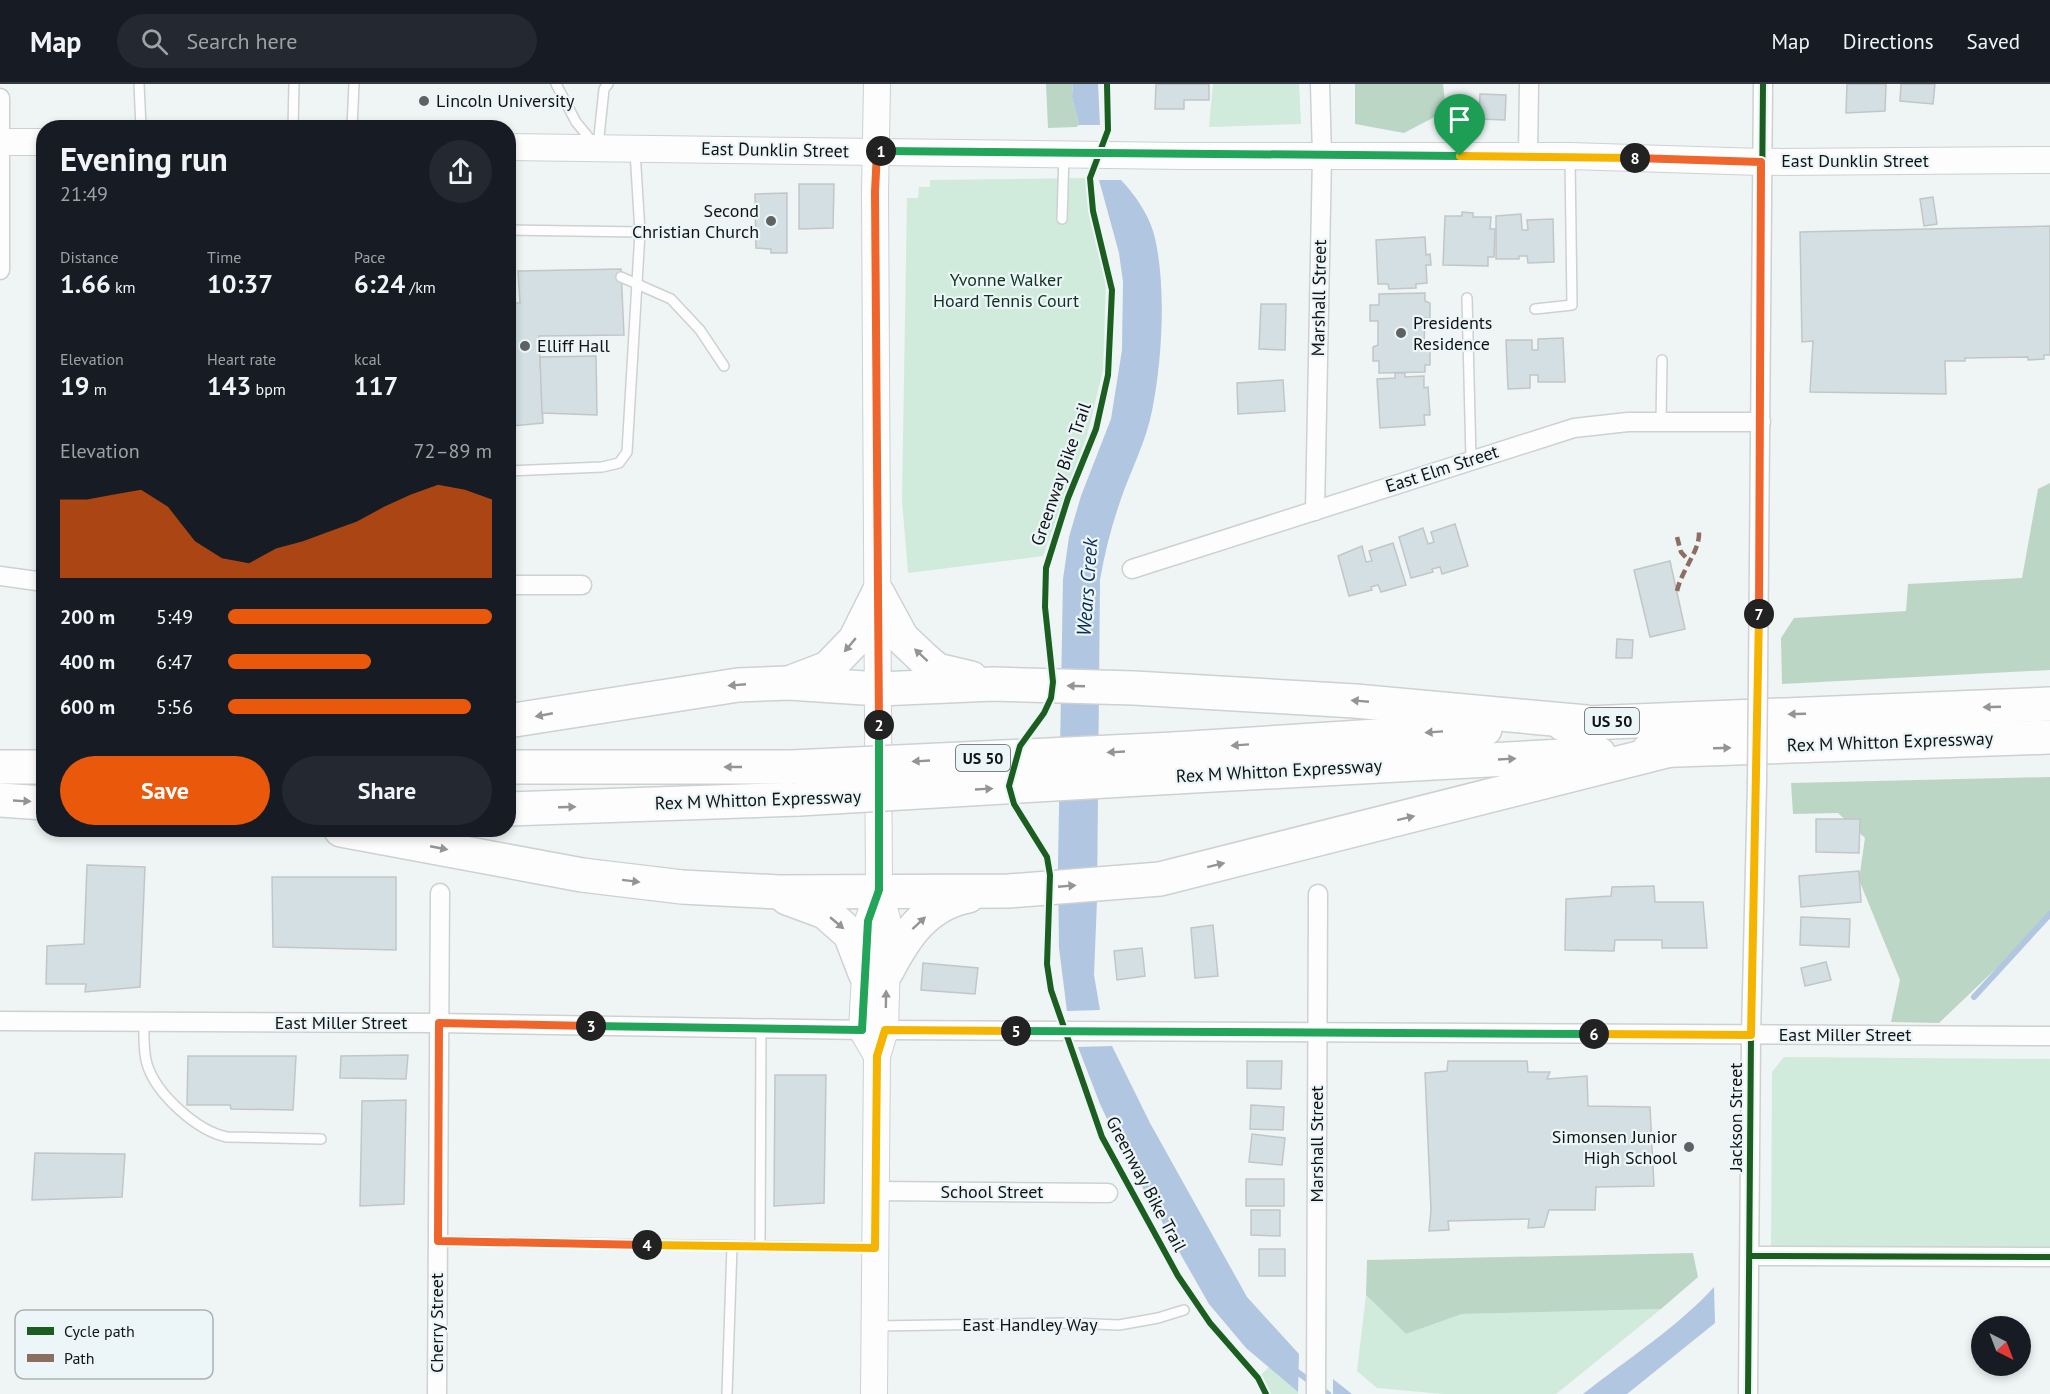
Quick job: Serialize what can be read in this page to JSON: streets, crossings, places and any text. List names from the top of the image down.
{
  "streets": {
    "highway": ["US 50", "Rex M Whitton Expressway"],
    "main road": ["East Dunklin Street"],
    "street": [
      "Marshall Street",
      "East Elm Street",
      "East Miller Street",
      "Jackson Street",
      "School Street",
      "Cherry Street"
    ],
    "lane": ["East Handley Way"],
    "cycle path": ["Greenway Bike Trail"]
  },
  "crossings": [
    ["East Dunklin Street", "Marshall Street"],
    ["East Dunklin Street", "Jackson Street"],
    ["Marshall Street", "East Elm Street"],
    ["Marshall Street", "East Miller Street"],
    ["East Elm Street", "Jackson Street"],
    ["East Miller Street", "Jackson Street"],
    ["East Miller Street", "Cherry Street"]
  ],
  "water": ["Wears Creek"],
  "parks": ["Yvonne Walker Hoard Tennis Court"],
  "places": [
    "Lincoln University",
    "Second Christian Church",
    "Presidents Residence",
    "Elliff Hall",
    "Simonsen Junior High School"
  ],
  "legend": ["Cycle path", "Path"],
  "north": "bottom right",
  "page": {
    "header": "Map",
    "search": "Search here",
    "nav": ["Map", "Directions", "Saved"],
    "heading": ["Evening run", "21:49"],
    "pins": [
      "1",
      "8",
      "7",
      "2",
      "3",
      "5",
      "6",
      "4"
    ],
    "stats": [
      ["Distance", "1.66 km"],
      ["Time", "10:37"],
      ["Pace", "6:24 /km"],
      ["Elevation", "19 m"],
      ["Heart rate", "143 bpm"],
      ["kcal", "117"]
    ],
    "chart": ["Elevation", "72–89 m"],
    "list": [
      {
        "name": "200 m",
        "note": "5:49"
      },
      {
        "name": "400 m",
        "note": "6:47"
      },
      {
        "name": "600 m",
        "note": "5:56"
      }
    ],
    "buttons": ["Save", "Share"]
  }
}
